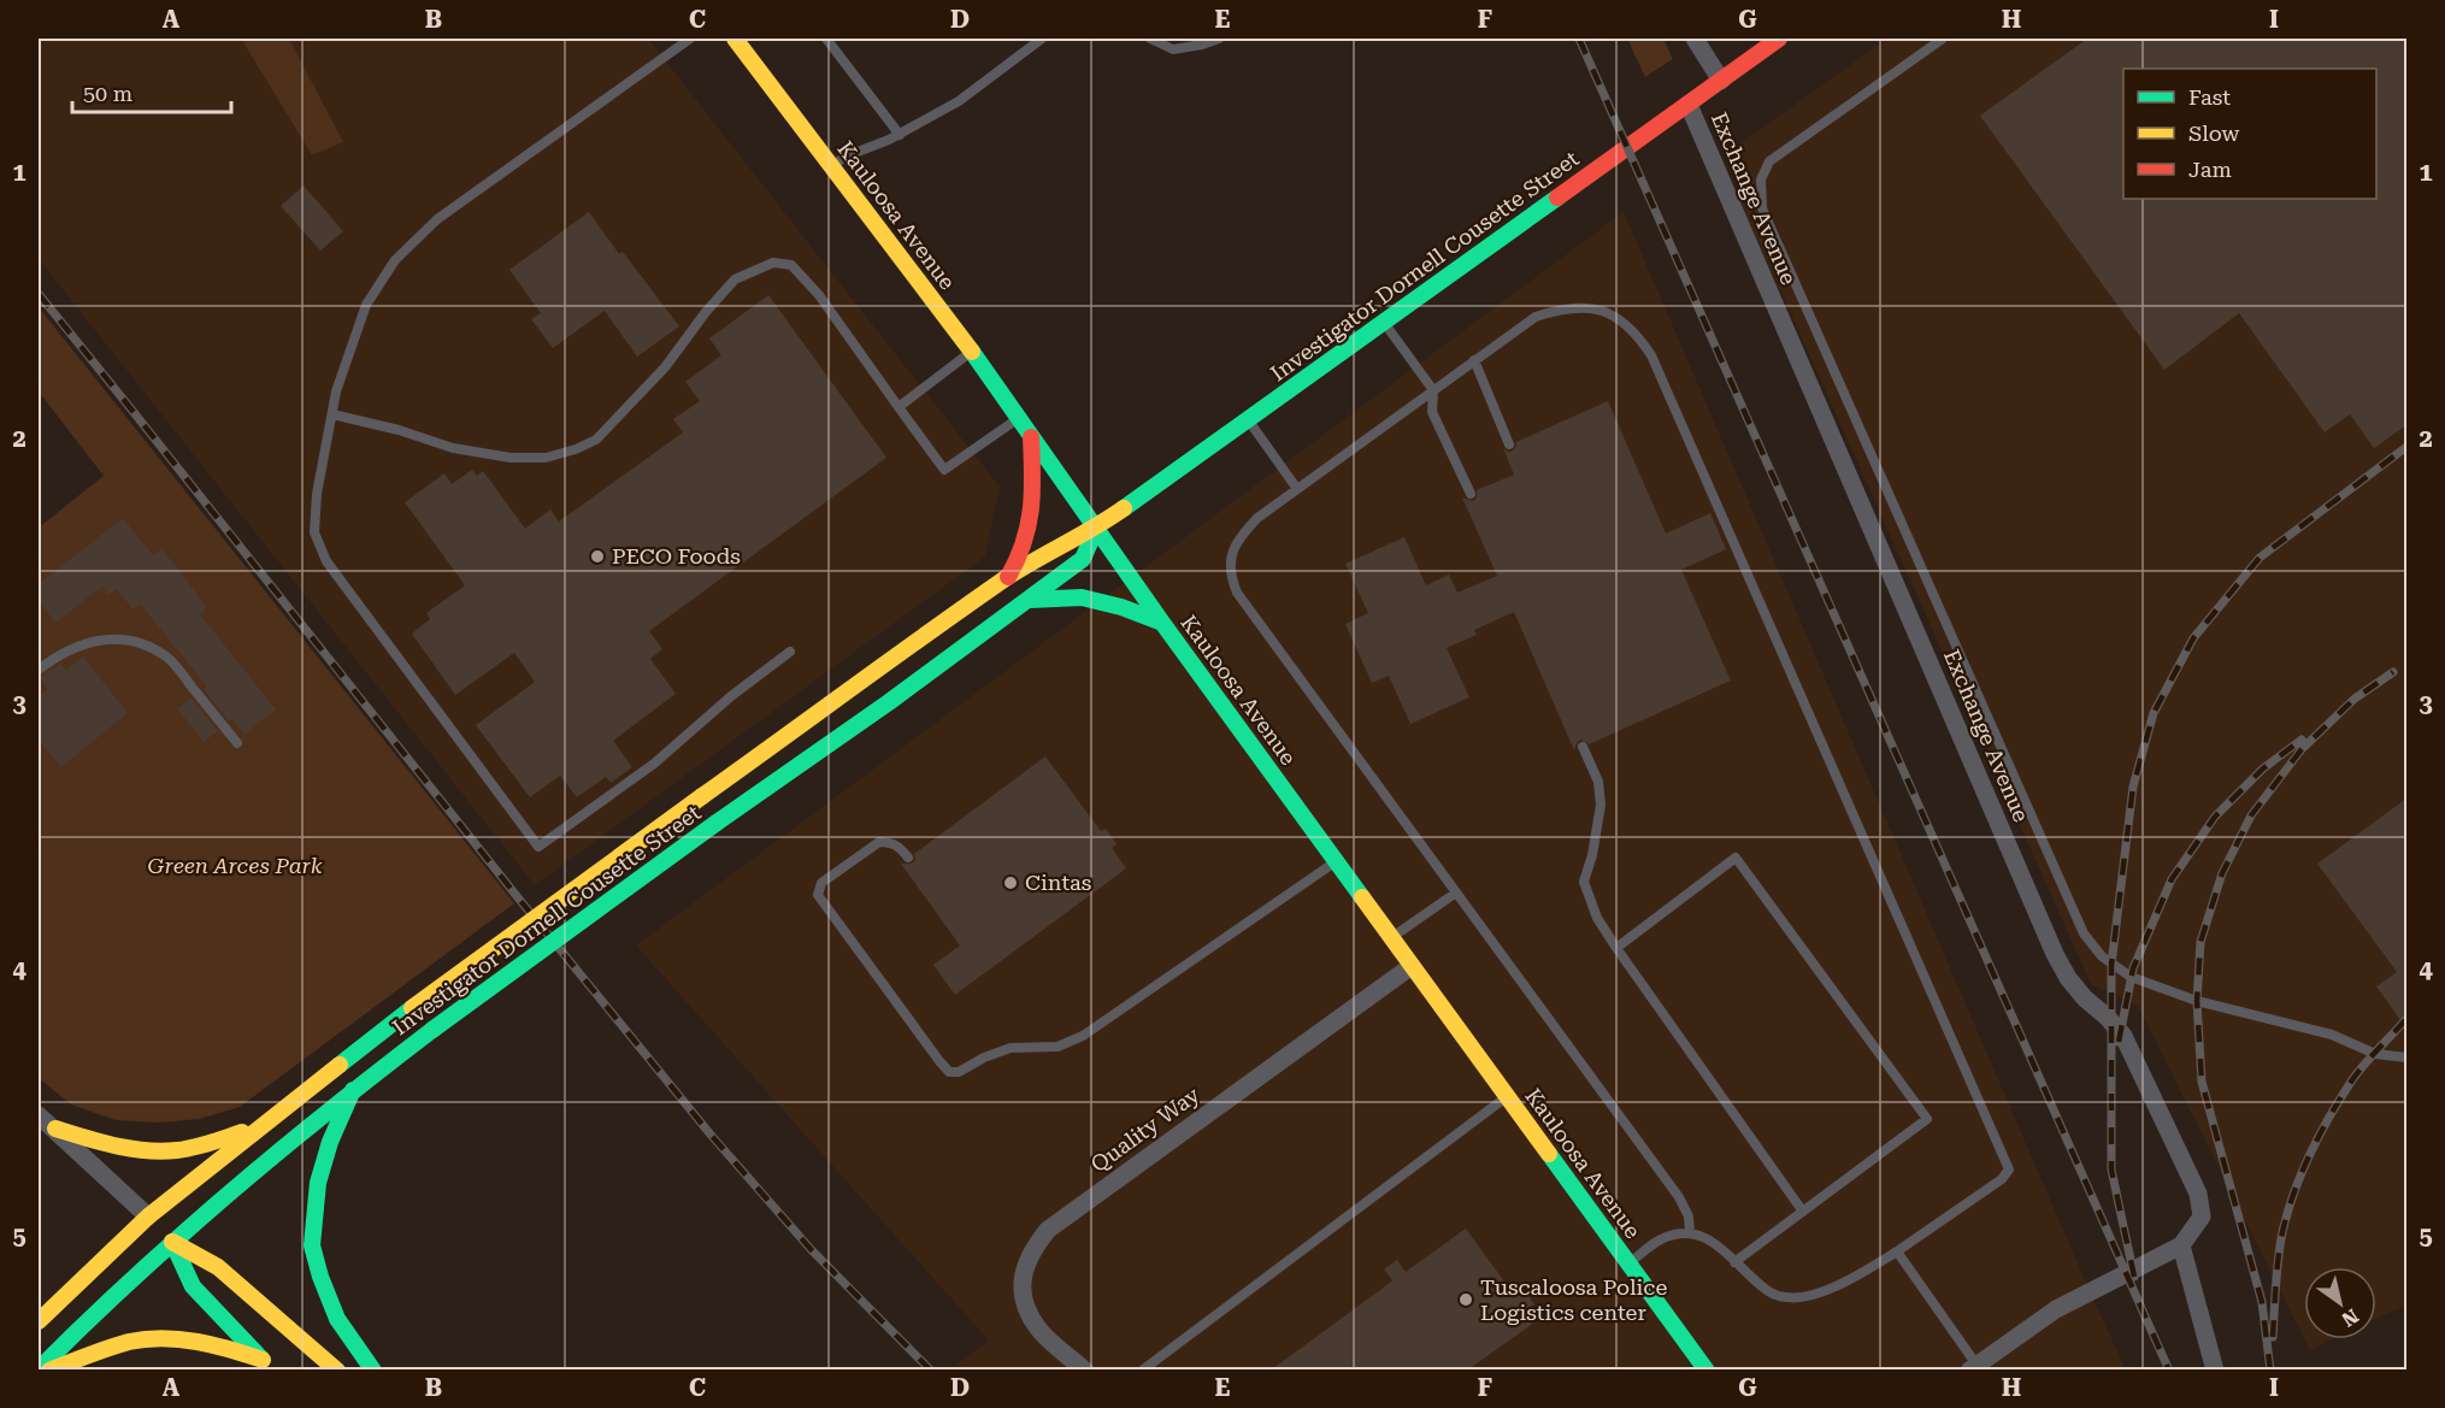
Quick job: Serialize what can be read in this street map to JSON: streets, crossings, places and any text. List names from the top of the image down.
{
  "streets": {
    "main road": ["Kauloosa Avenue", "Investigator Dornell Cousette Street"],
    "street": ["Exchange Avenue", "Quality Way"]
  },
  "crossings": [
    ["Exchange Avenue", "Investigator Dornell Cousette Street"],
    ["Kauloosa Avenue", "Investigator Dornell Cousette Street"],
    ["Kauloosa Avenue", "Quality Way"]
  ],
  "parks": ["Green Arces Park"],
  "places": ["PECO Foods", "Cintas", "Tuscaloosa Police Logistics center"],
  "legend": ["Fast", "Slow", "Jam"],
  "scale_bar": "50 m",
  "north": "bottom right",
  "grid": {
    "columns": [
      "A",
      "B",
      "C",
      "D",
      "E",
      "F",
      "G",
      "H",
      "I"
    ],
    "rows": [
      "1",
      "2",
      "3",
      "4",
      "5"
    ]
  }
}
